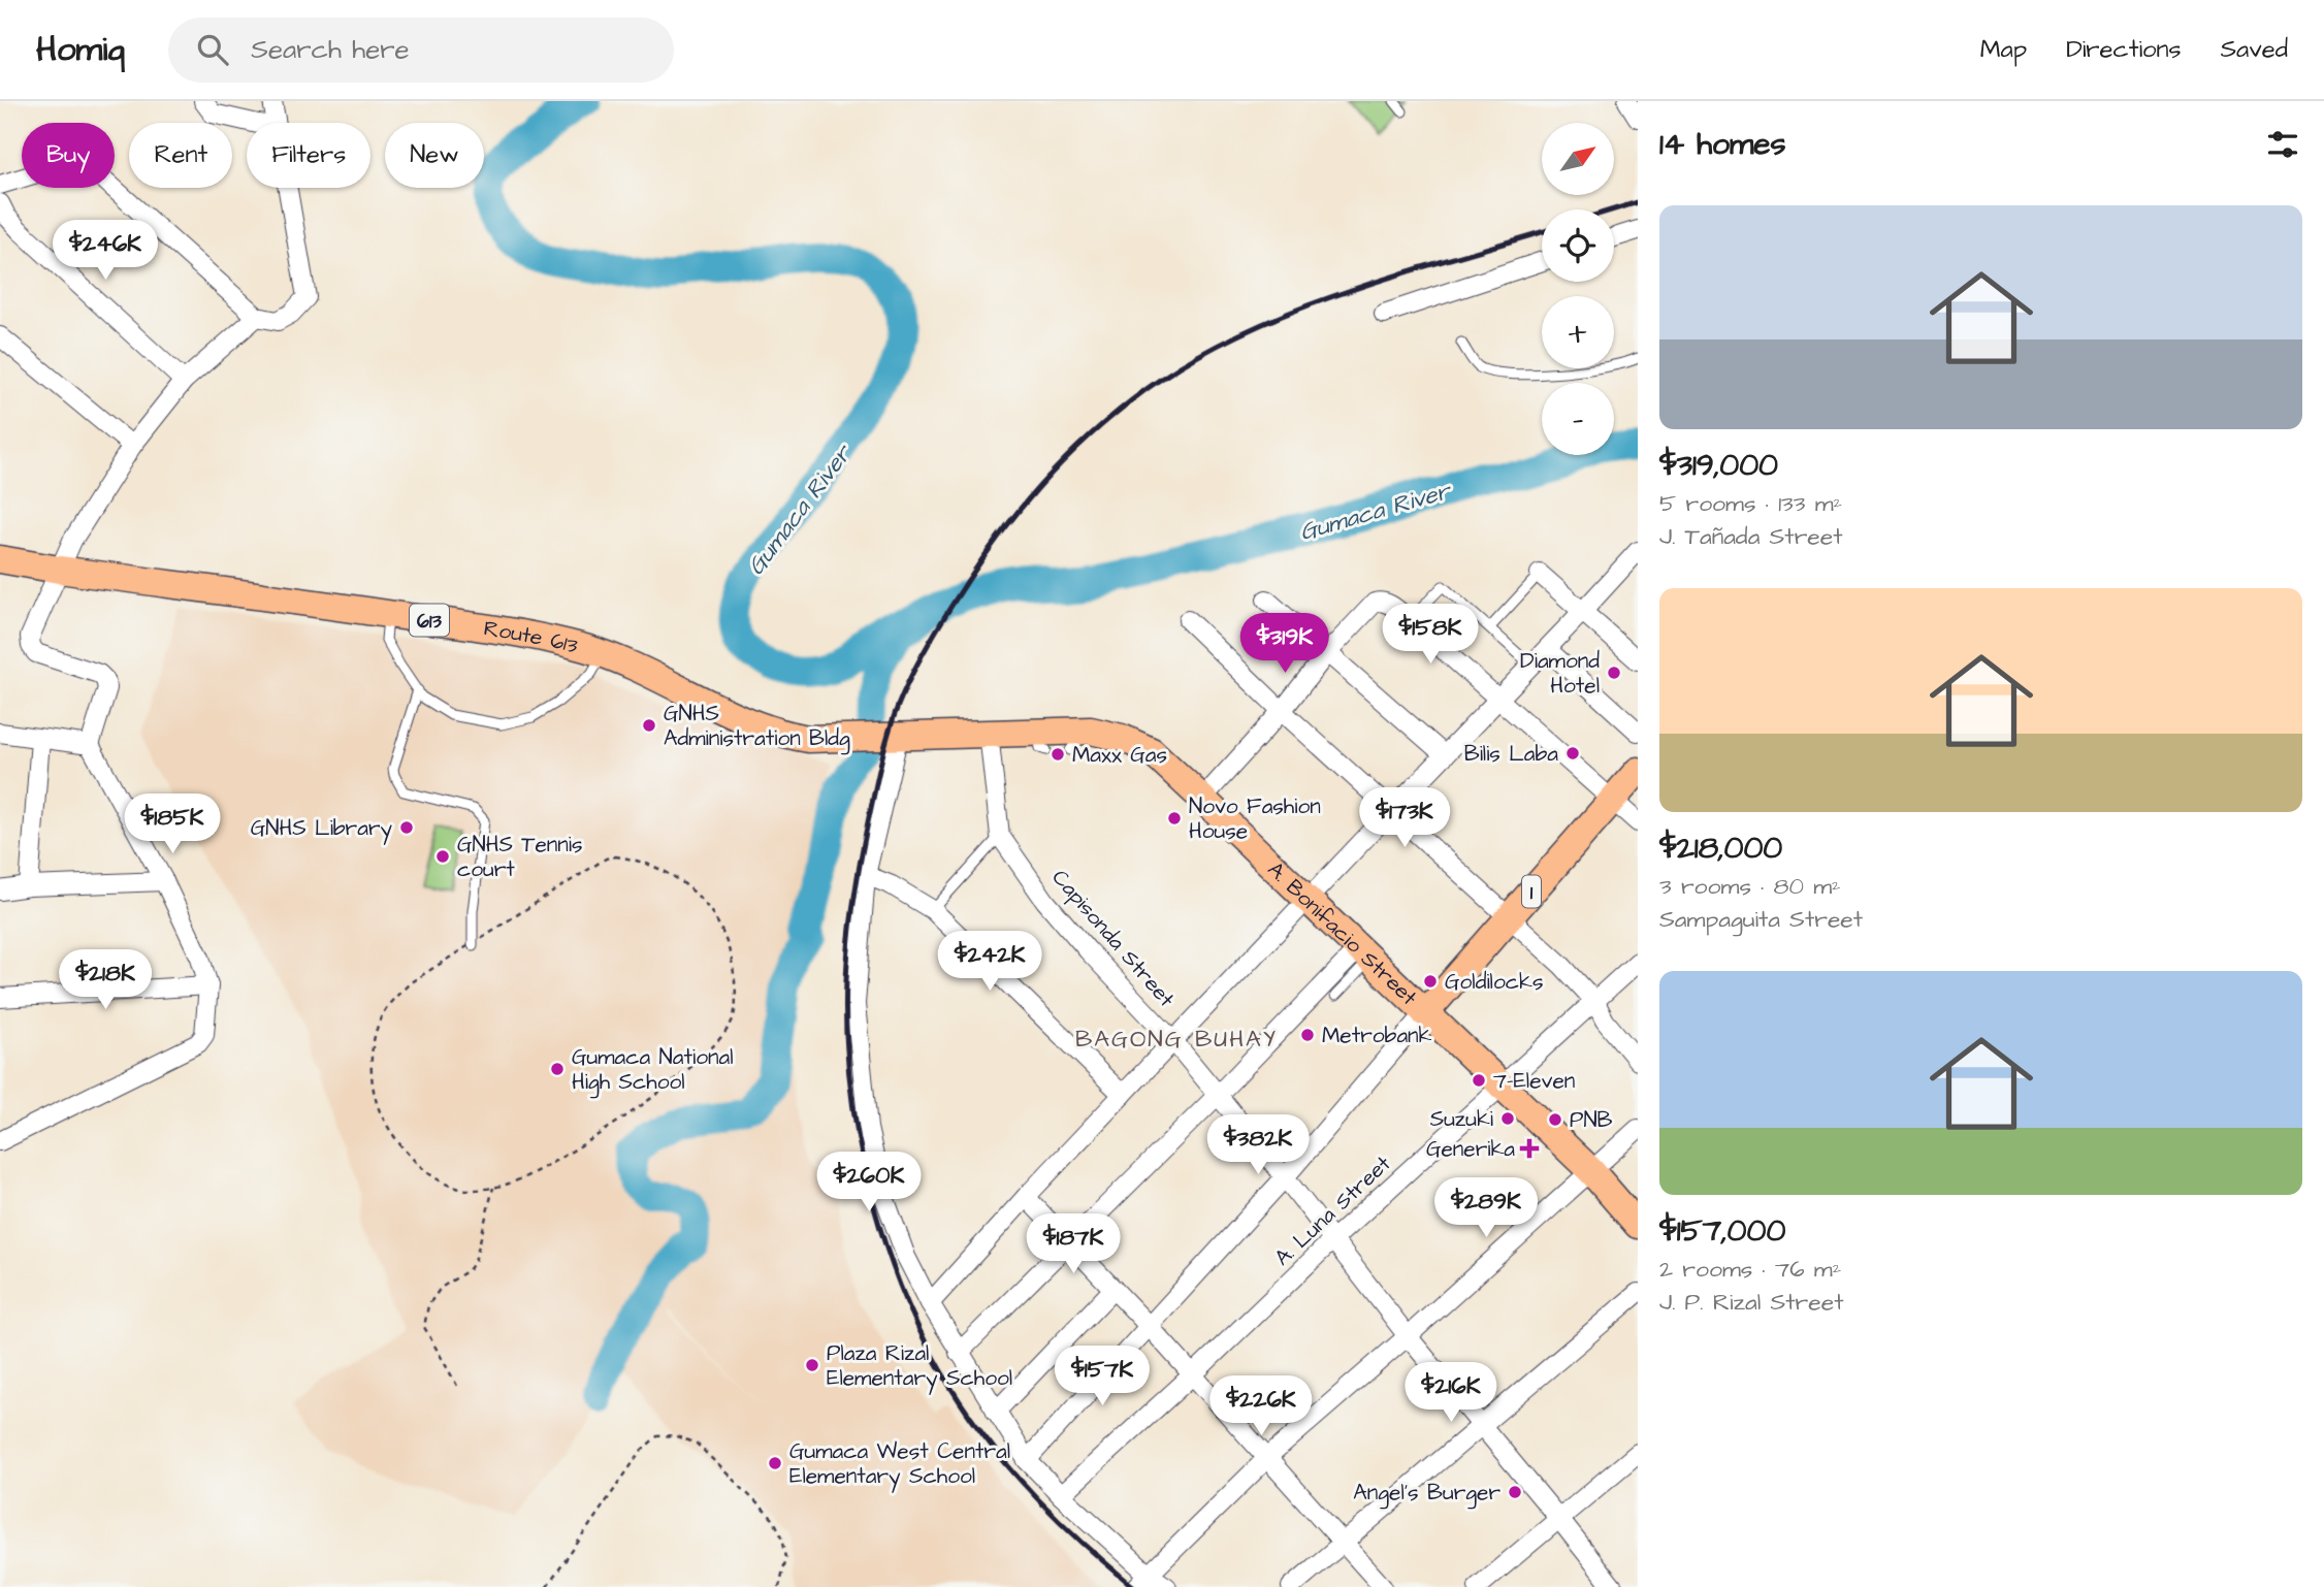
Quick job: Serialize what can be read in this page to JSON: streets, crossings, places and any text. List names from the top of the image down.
{
  "streets": {
    "main road": [
      "613",
      "Route 613",
      "1",
      "A. Bonifacio Street"
    ],
    "street": ["Capisonda Street", "A. Luna Street"]
  },
  "crossings": [
    ["Route 613", "A. Bonifacio Street"],
    ["1", "A. Bonifacio Street"],
    ["A. Bonifacio Street", "Capisonda Street"],
    ["A. Bonifacio Street", "A. Luna Street"],
    ["Capisonda Street", "A. Luna Street"]
  ],
  "districts": ["BAGONG BUHAY"],
  "water": ["Gumaca River"],
  "places": {
    "other": [
      "Diamond Hotel",
      "GNHS Administration Bldg",
      "Bilis Laba",
      "Maxx Gas",
      "Novo Fashion House",
      "GNHS Library",
      "GNHS Tennis court",
      "Goldilocks",
      "Metrobank",
      "Gumaca National High School",
      "7-Eleven",
      "Suzuki",
      "PNB",
      "Plaza Rizal Elementary School",
      "Gumaca West Central Elementary School",
      "Angel's Burger"
    ],
    "health": ["Generika"]
  },
  "north": "top right",
  "page": {
    "header": "Homiq",
    "search": "Search here",
    "nav": ["Map", "Directions", "Saved"],
    "heading": "14 homes",
    "map_buttons": ["+", "−"],
    "chip": [
      "Buy",
      "Rent",
      "Filters",
      "New"
    ],
    "list": [
      {
        "name": "$319,000",
        "note": "5 rooms · 133 m² · J. Tañada Street"
      },
      {
        "name": "$218,000",
        "note": "3 rooms · 80 m² · Sampaguita Street"
      },
      {
        "name": "$157,000",
        "note": "2 rooms · 76 m² · J. P. Rizal Street"
      }
    ],
    "price": [
      "$246K",
      "$158K",
      "$319K",
      "$173K",
      "$185K",
      "$242K",
      "$218K",
      "$382K",
      "$260K",
      "$289K",
      "$187K",
      "$157K",
      "$216K",
      "$226K"
    ]
  }
}
